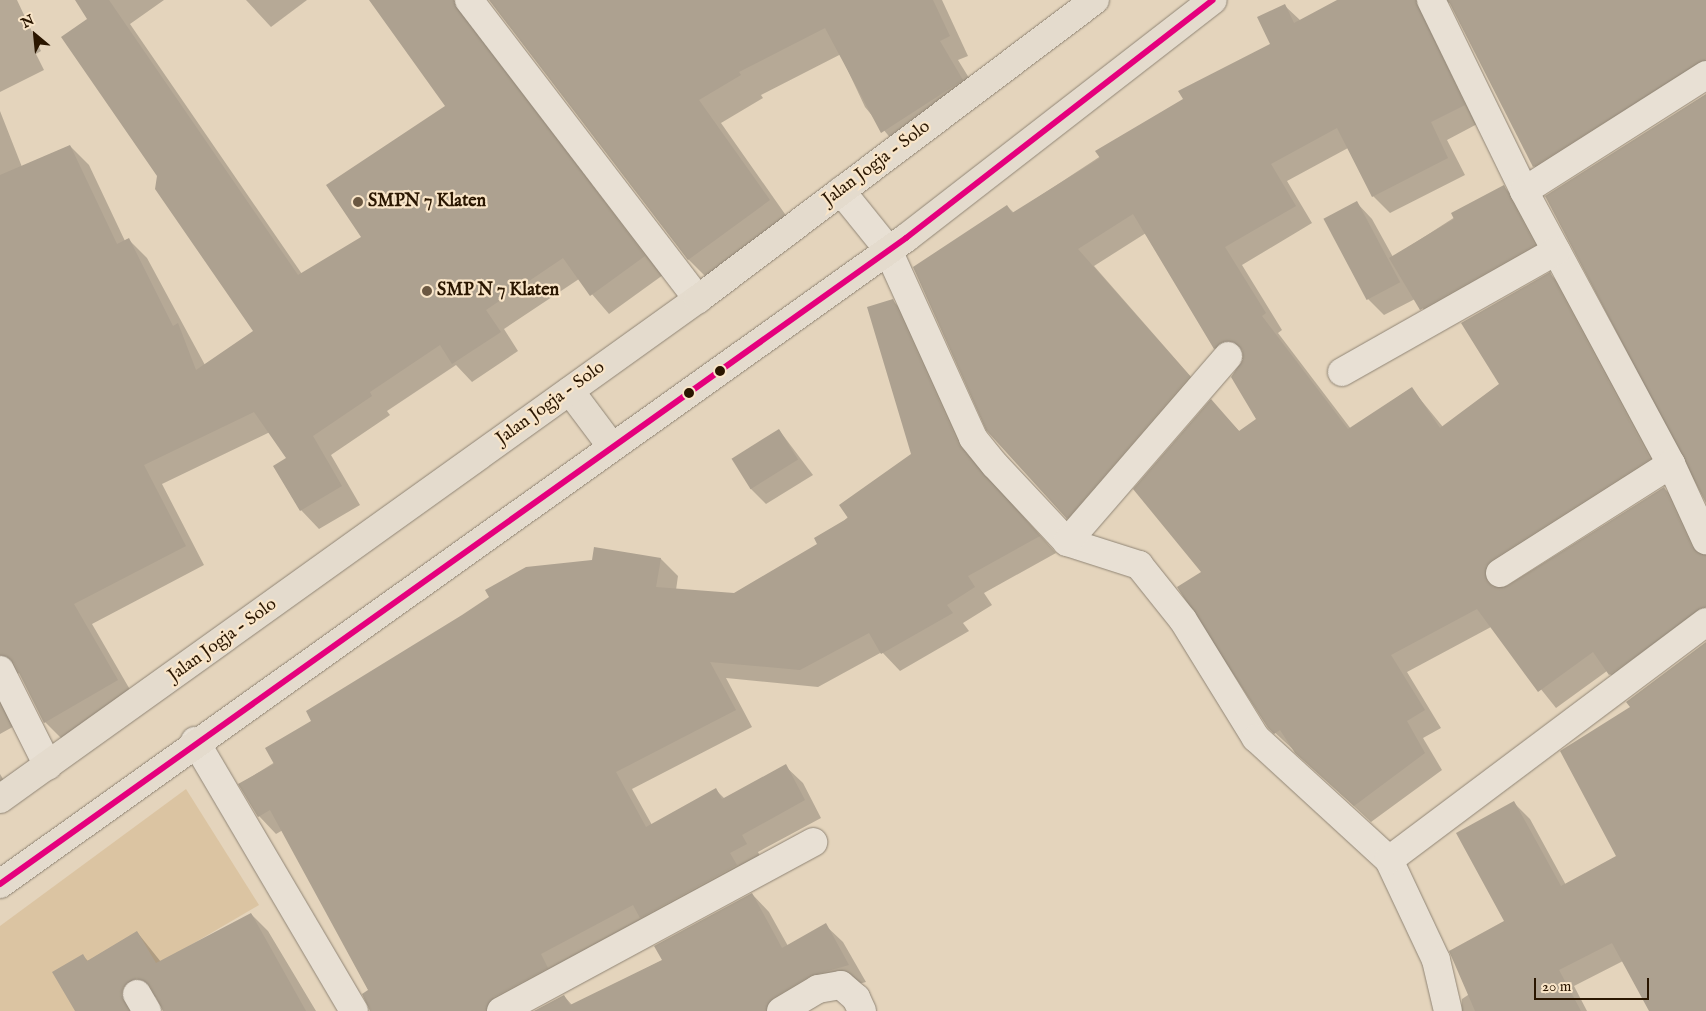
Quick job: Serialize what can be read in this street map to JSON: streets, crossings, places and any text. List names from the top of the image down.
{
  "streets": {
    "highway": ["Jalan Jogja - Solo"]
  },
  "places": ["SMPN 7 Klaten", "SMP N 7 Klaten"],
  "scale_bar": "20 m",
  "north": "top left"
}
